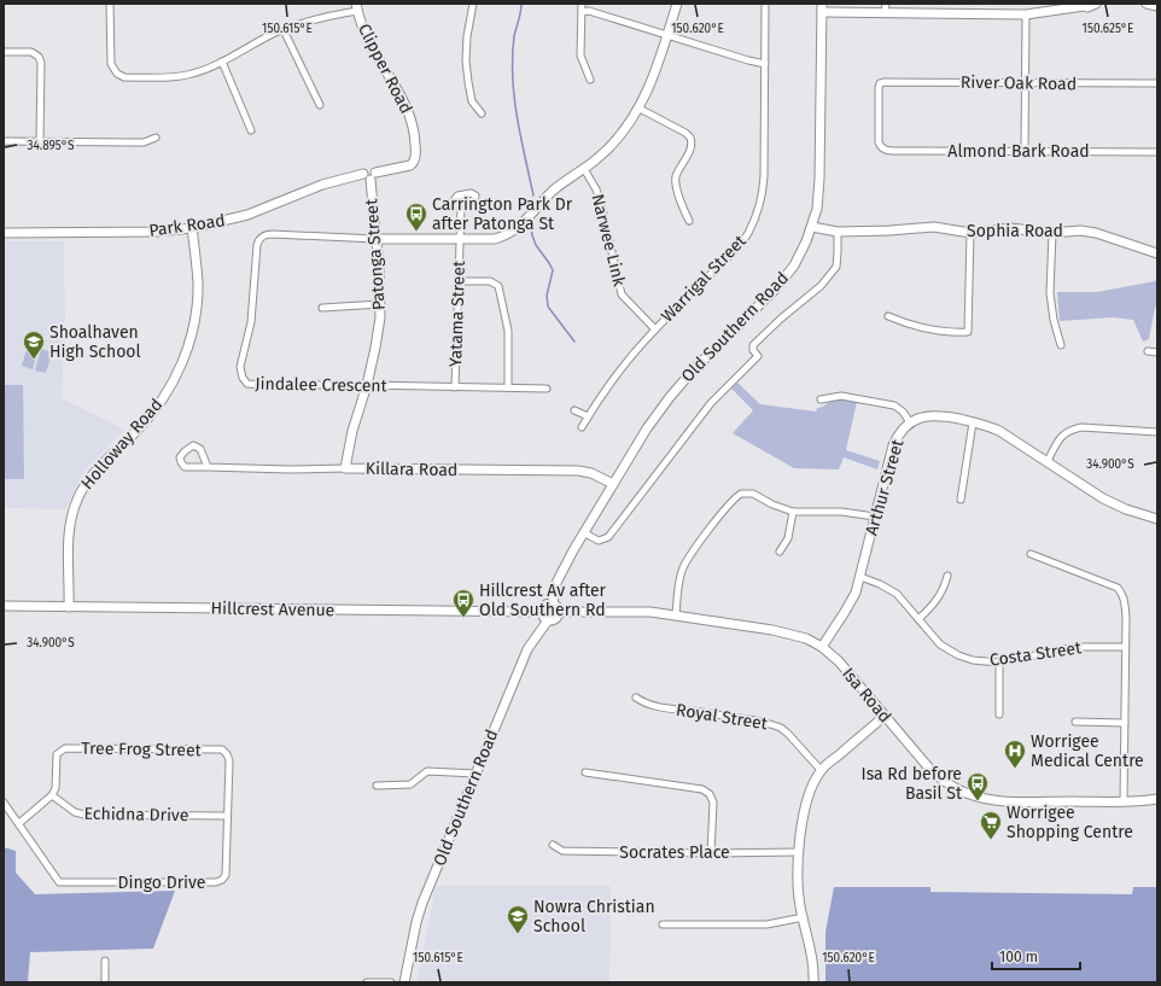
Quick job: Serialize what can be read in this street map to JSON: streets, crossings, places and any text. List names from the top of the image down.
{
  "streets": {
    "street": [
      "Clipper Road",
      "River Oak Road",
      "Almond Bark Road",
      "Park Road",
      "Sophia Road",
      "Narwee Link",
      "Patonga Street",
      "Warrigal Street",
      "Yatama Street",
      "Old Southern Road",
      "Jindalee Crescent",
      "Holloway Road",
      "Killara Road",
      "Arthur Street",
      "Hillcrest Avenue",
      "Costa Street",
      "Isa Road",
      "Royal Street",
      "Tree Frog Street",
      "Echidna Drive",
      "Socrates Place",
      "Dingo Drive"
    ]
  },
  "crossings": [
    ["Clipper Road", "Park Road"],
    ["Clipper Road", "Patonga Street"],
    ["River Oak Road", "Almond Bark Road"],
    ["Park Road", "Patonga Street"],
    ["Park Road", "Holloway Road"],
    ["Sophia Road", "Old Southern Road"],
    ["Narwee Link", "Warrigal Street"],
    ["Patonga Street", "Jindalee Crescent"],
    ["Patonga Street", "Killara Road"],
    ["Yatama Street", "Jindalee Crescent"],
    ["Old Southern Road", "Killara Road"],
    ["Old Southern Road", "Hillcrest Avenue"],
    ["Old Southern Road", "Isa Road"],
    ["Holloway Road", "Hillcrest Avenue"],
    ["Arthur Street", "Costa Street"],
    ["Arthur Street", "Isa Road"],
    ["Hillcrest Avenue", "Isa Road"],
    ["Tree Frog Street", "Echidna Drive"],
    ["Tree Frog Street", "Dingo Drive"],
    ["Echidna Drive", "Dingo Drive"]
  ],
  "places": {
    "bus stop": ["Carrington Park Dr after Patonga St", "Hillcrest Av after Old Southern Rd", "Isa Rd before Basil St"],
    "school or university": ["Shoalhaven High School", "Nowra Christian School"],
    "hospital": ["Worrigee Medical Centre"],
    "supermarket": ["Worrigee Shopping Centre"]
  },
  "scale_bar": "100 m",
  "coordinates": [
    "150.625°E",
    "150.615°E",
    "150.620°E",
    "34.895°S",
    "34.900°S"
  ]
}
